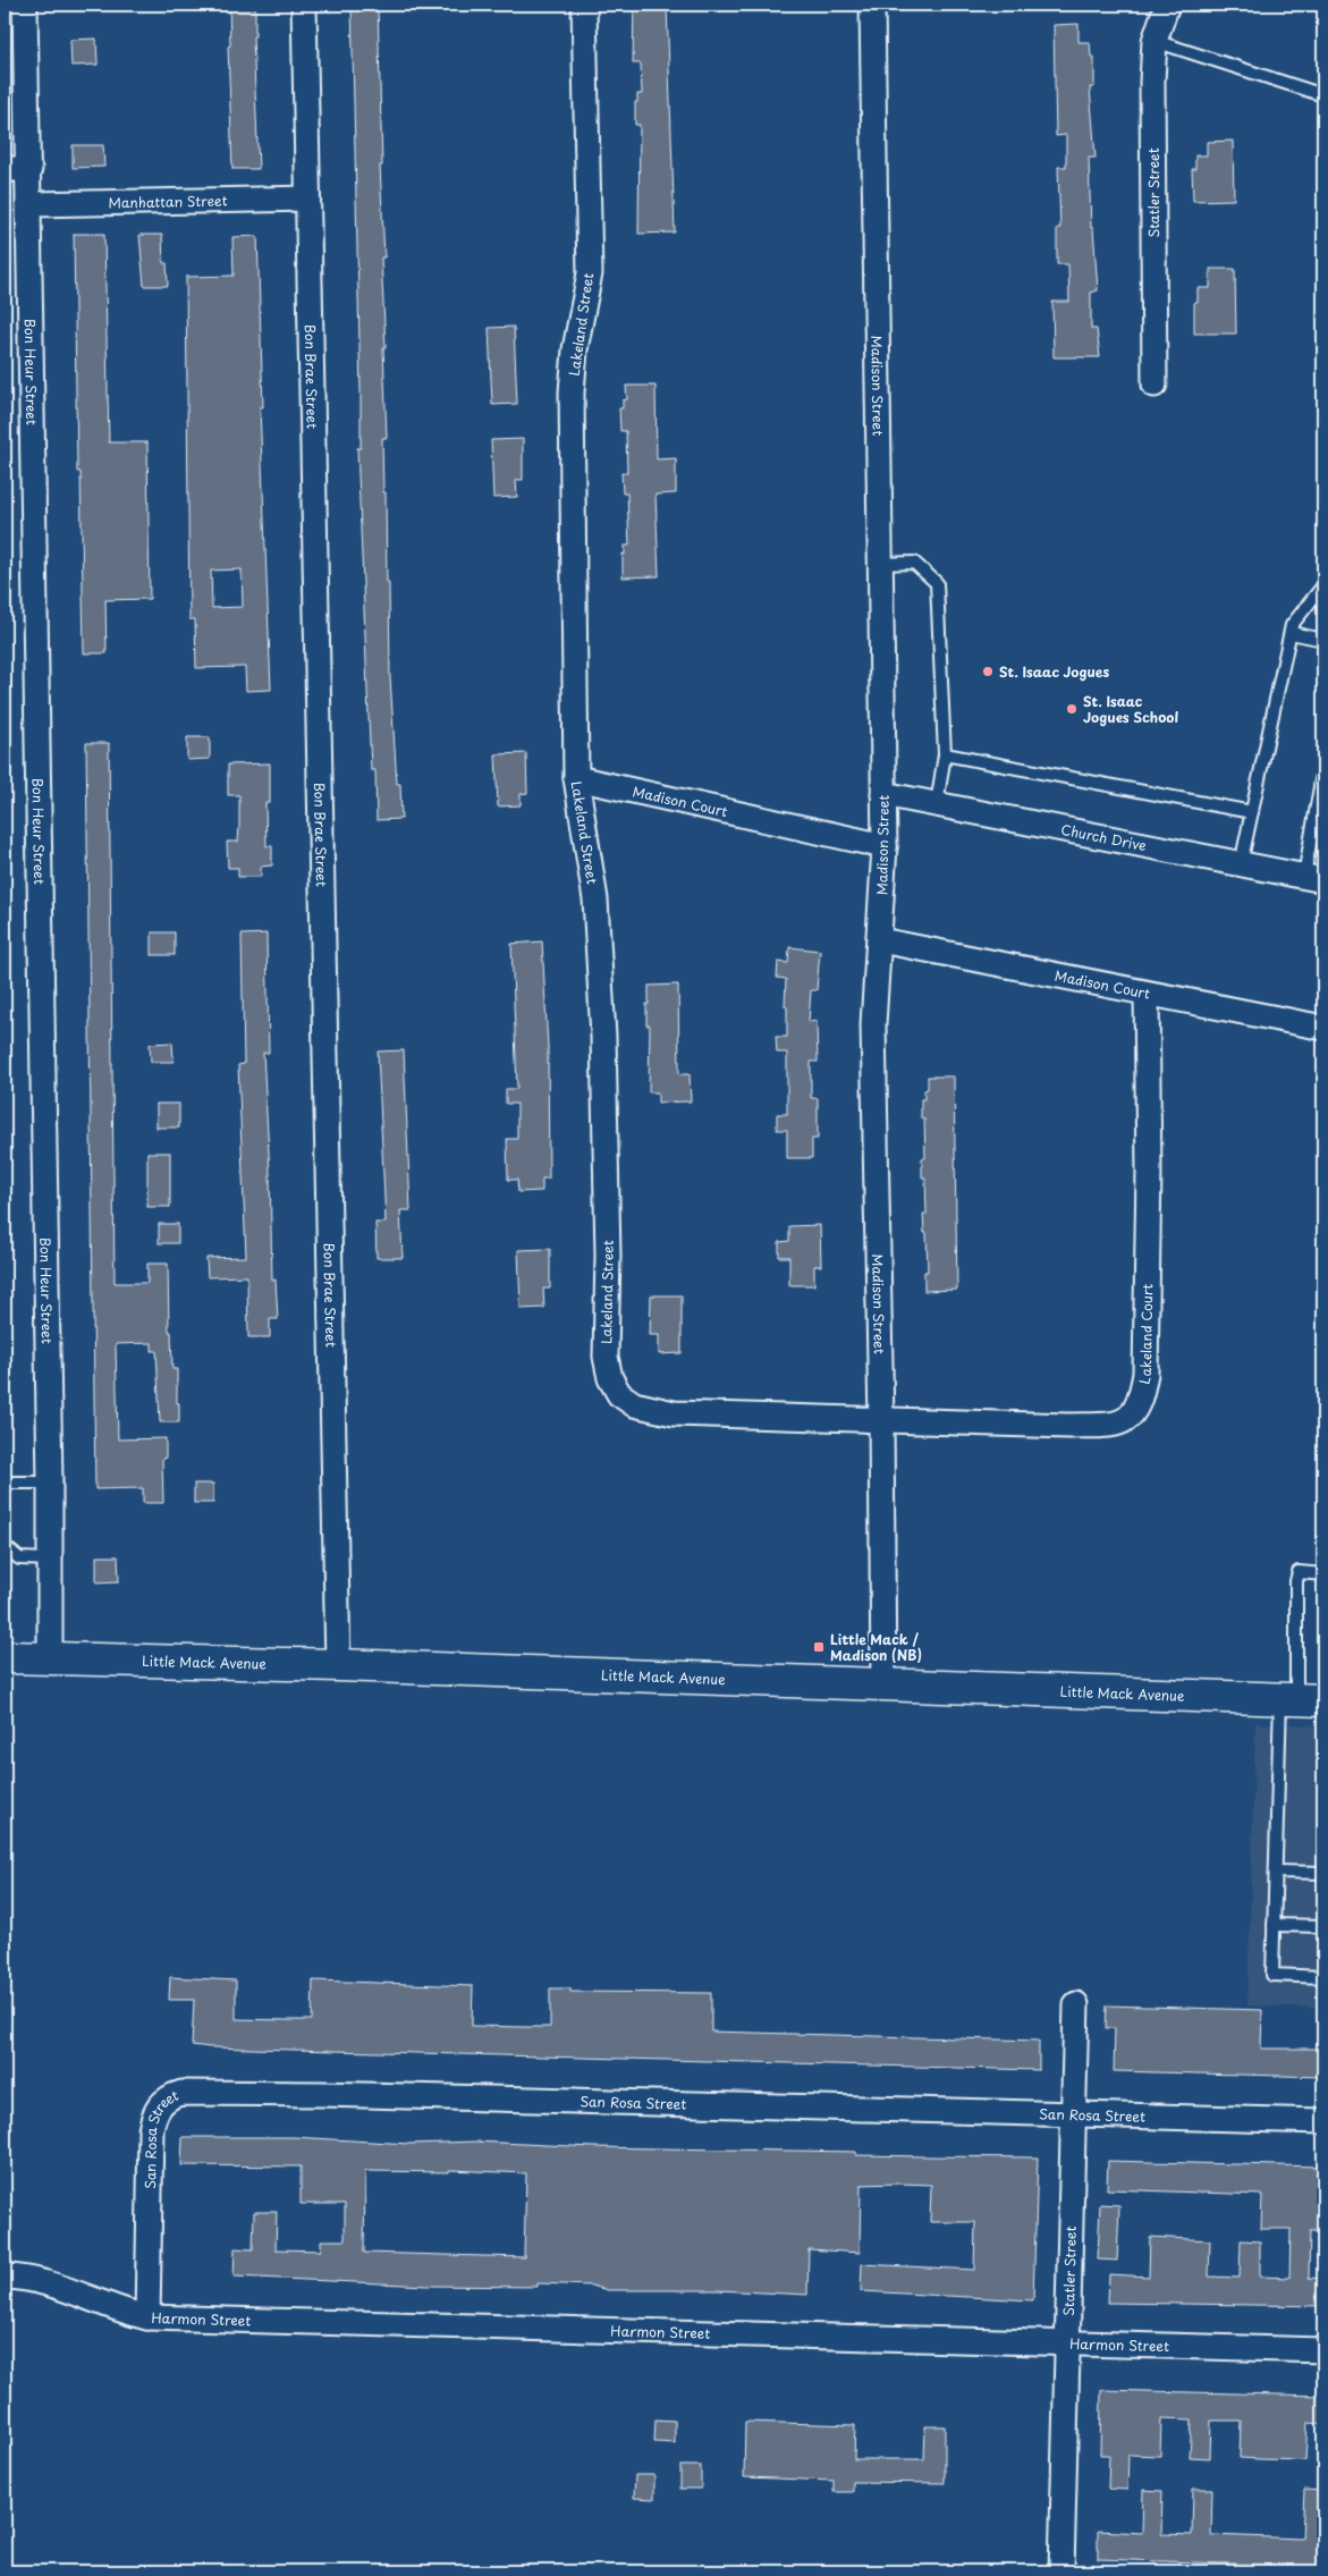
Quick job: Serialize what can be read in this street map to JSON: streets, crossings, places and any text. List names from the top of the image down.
{
  "streets": {
    "main road": ["Little Mack Avenue"],
    "street": [
      "Statler Street",
      "Manhattan Street",
      "Lakeland Street",
      "Bon Heur Street",
      "Bon Brae Street",
      "Madison Street",
      "Madison Court",
      "Church Drive",
      "Lakeland Court",
      "San Rosa Street",
      "Harmon Street"
    ]
  },
  "crossings": [
    ["Statler Street", "San Rosa Street"],
    ["Statler Street", "Harmon Street"],
    ["Manhattan Street", "Bon Heur Street"],
    ["Manhattan Street", "Bon Brae Street"],
    ["Lakeland Street", "Madison Street"],
    ["Lakeland Street", "Madison Court"],
    ["Lakeland Street", "Lakeland Court"],
    ["Bon Heur Street", "Little Mack Avenue"],
    ["Bon Brae Street", "Little Mack Avenue"],
    ["Madison Street", "Madison Court"],
    ["Madison Street", "Church Drive"],
    ["Madison Street", "Lakeland Court"],
    ["Madison Street", "Little Mack Avenue"],
    ["Madison Court", "Lakeland Court"],
    ["San Rosa Street", "Harmon Street"]
  ],
  "places": {
    "other": ["St. Isaac Jogues", "St. Isaac Jogues School"],
    "transit": ["Little Mack / Madison (NB)"]
  }
}
